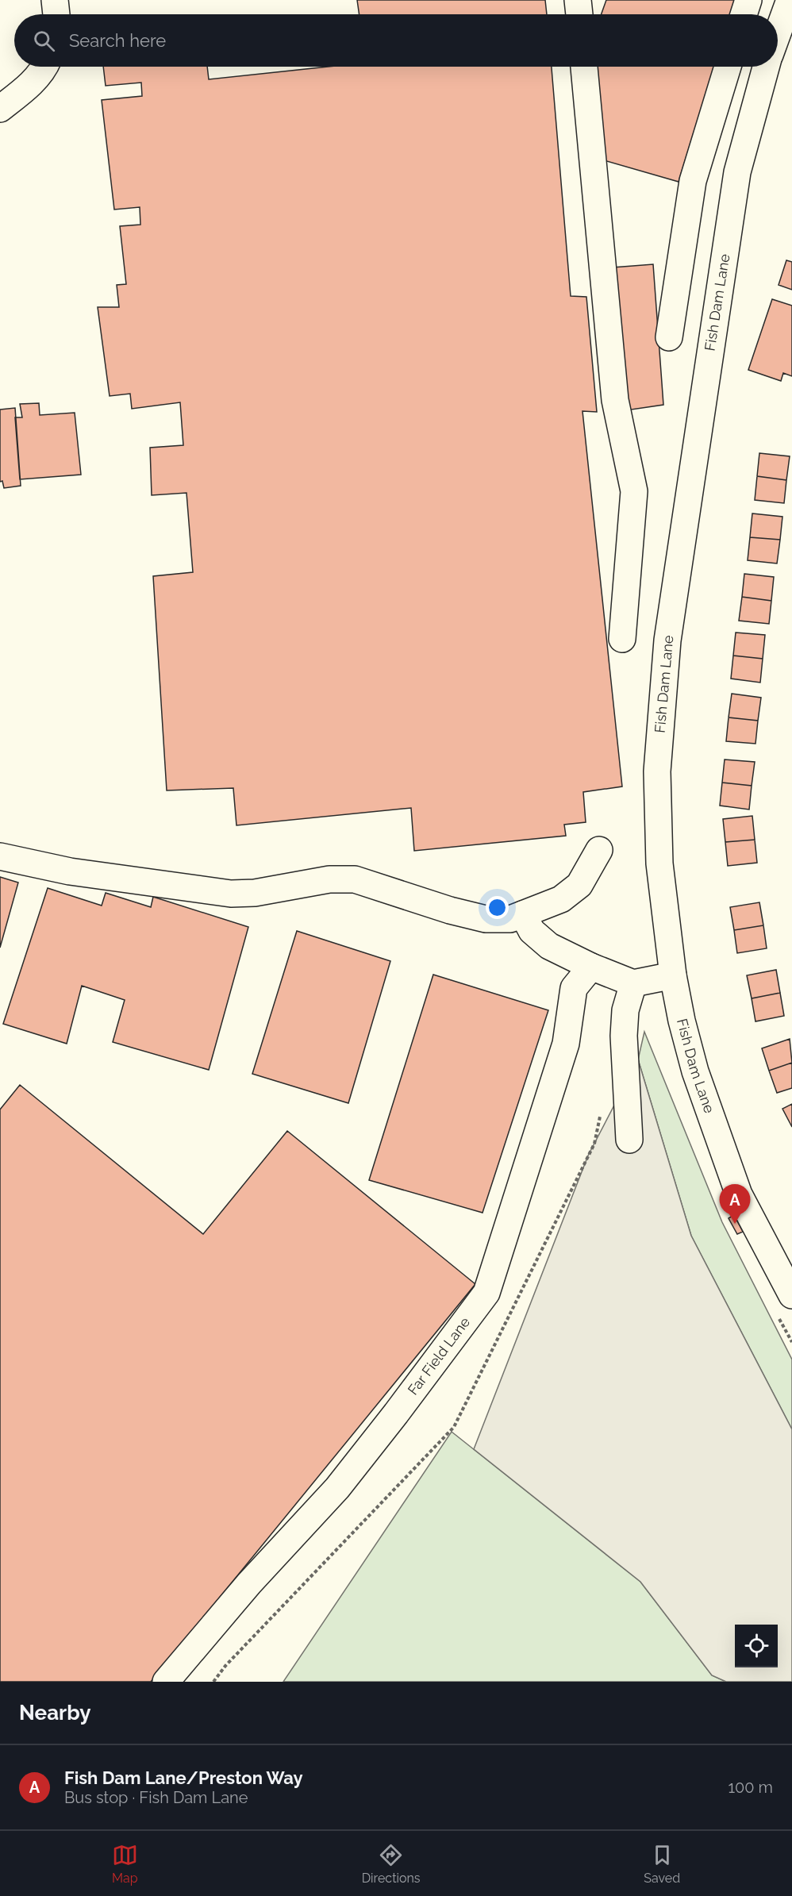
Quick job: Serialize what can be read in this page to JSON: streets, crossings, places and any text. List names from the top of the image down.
{
  "streets": {
    "street": ["Fish Dam Lane", "Far Field Lane"]
  },
  "page": {
    "search": "Search here",
    "pins": "A",
    "heading": "Nearby",
    "list": [
      {
        "mark": "A",
        "name": "Fish Dam Lane/Preston Way",
        "note": "Bus stop · Fish Dam Lane",
        "value": "100 m"
      }
    ],
    "nav": ["Map", "Directions", "Saved"]
  }
}
